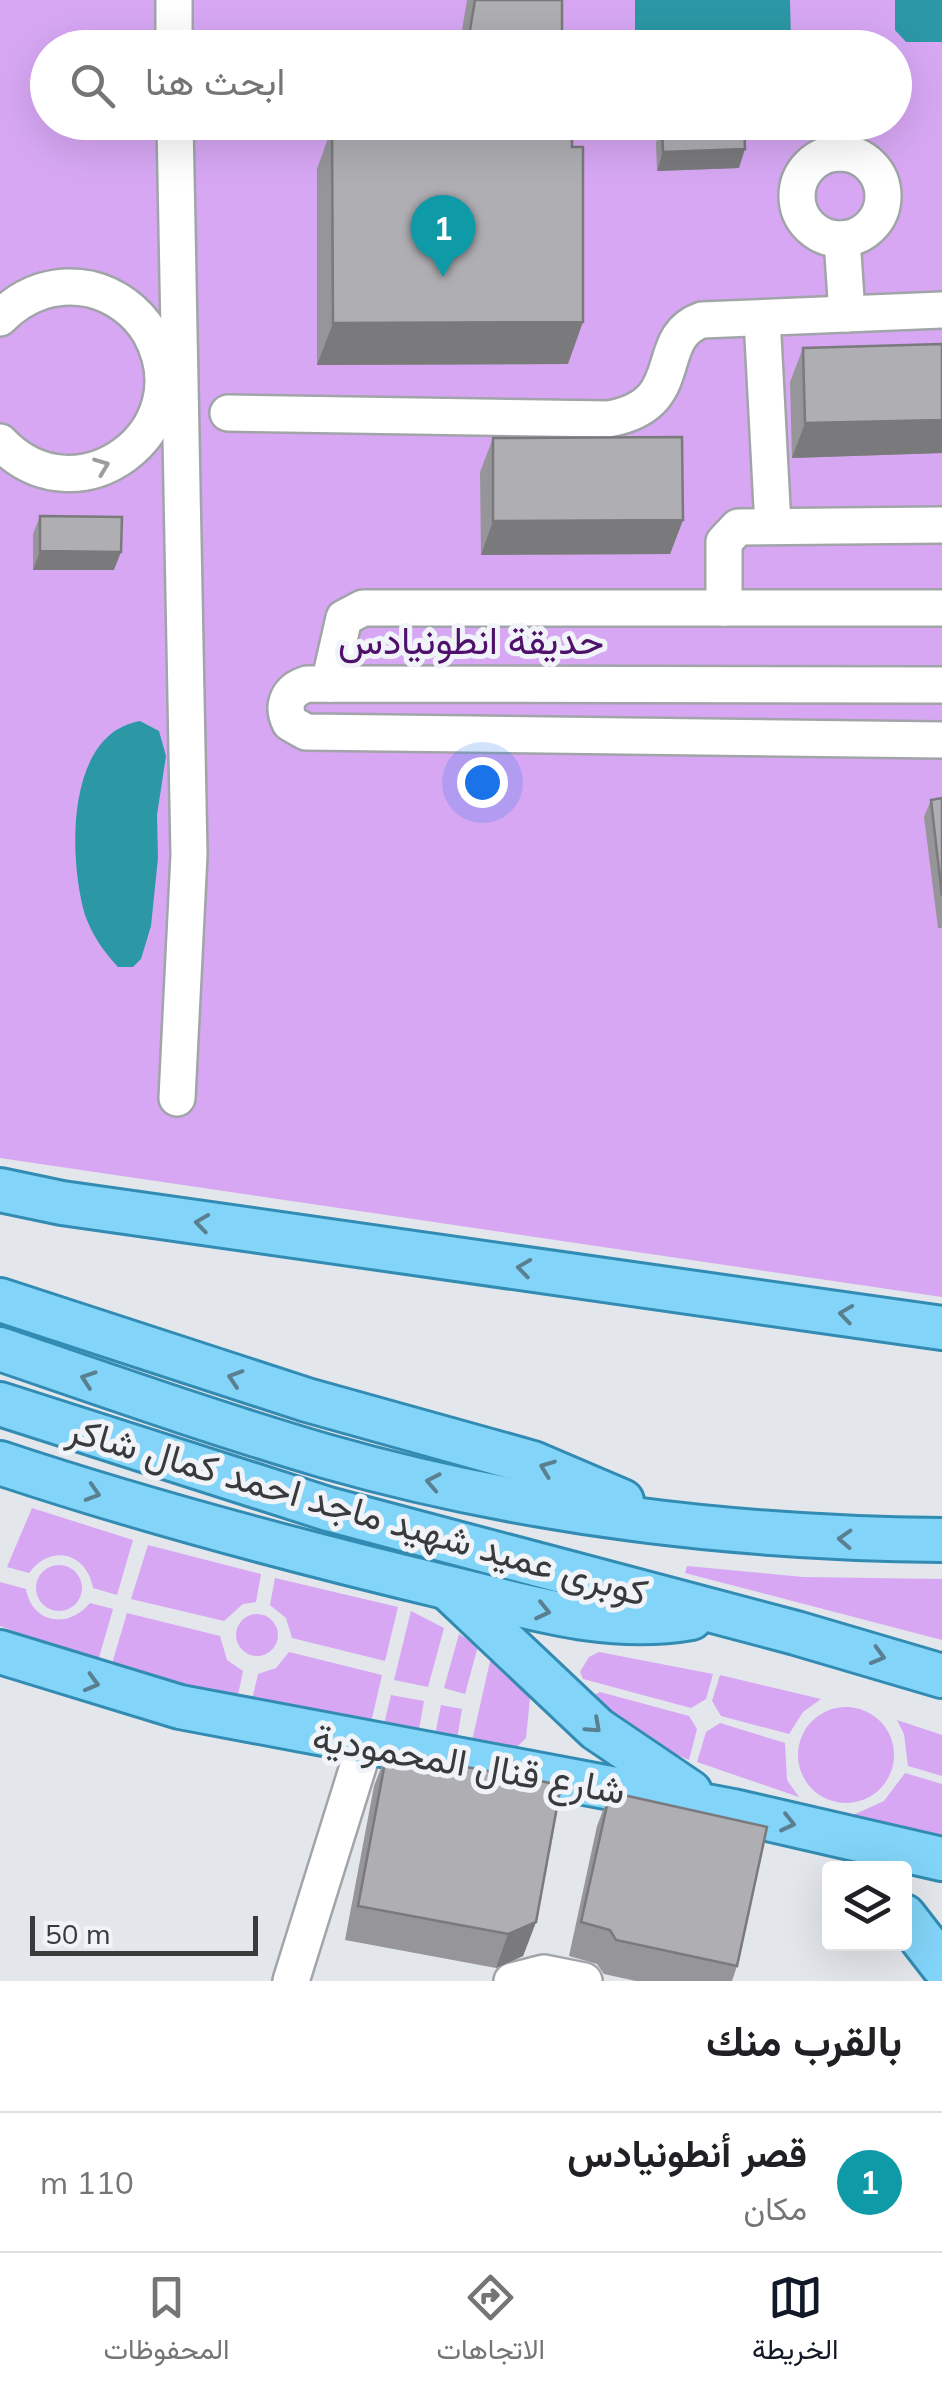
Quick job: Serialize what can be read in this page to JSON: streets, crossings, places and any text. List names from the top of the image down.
{
  "streets": {
    "main road": ["كوبرى عميد شهيد ماجد احمد كمال شاكر", "شارع قنال المحمودية"]
  },
  "parks": ["حديقة انطونيادس"],
  "scale_bar": "50 m",
  "page": {
    "search": "ابحث هنا",
    "pins": "1",
    "scale": "50 m",
    "heading": "بالقرب منك",
    "list": [
      {
        "mark": "1",
        "name": "قصر أنطونيادس",
        "note": "مكان",
        "value": "110 m"
      }
    ],
    "nav": ["الخريطة", "الاتجاهات", "المحفوظات"]
  }
}
